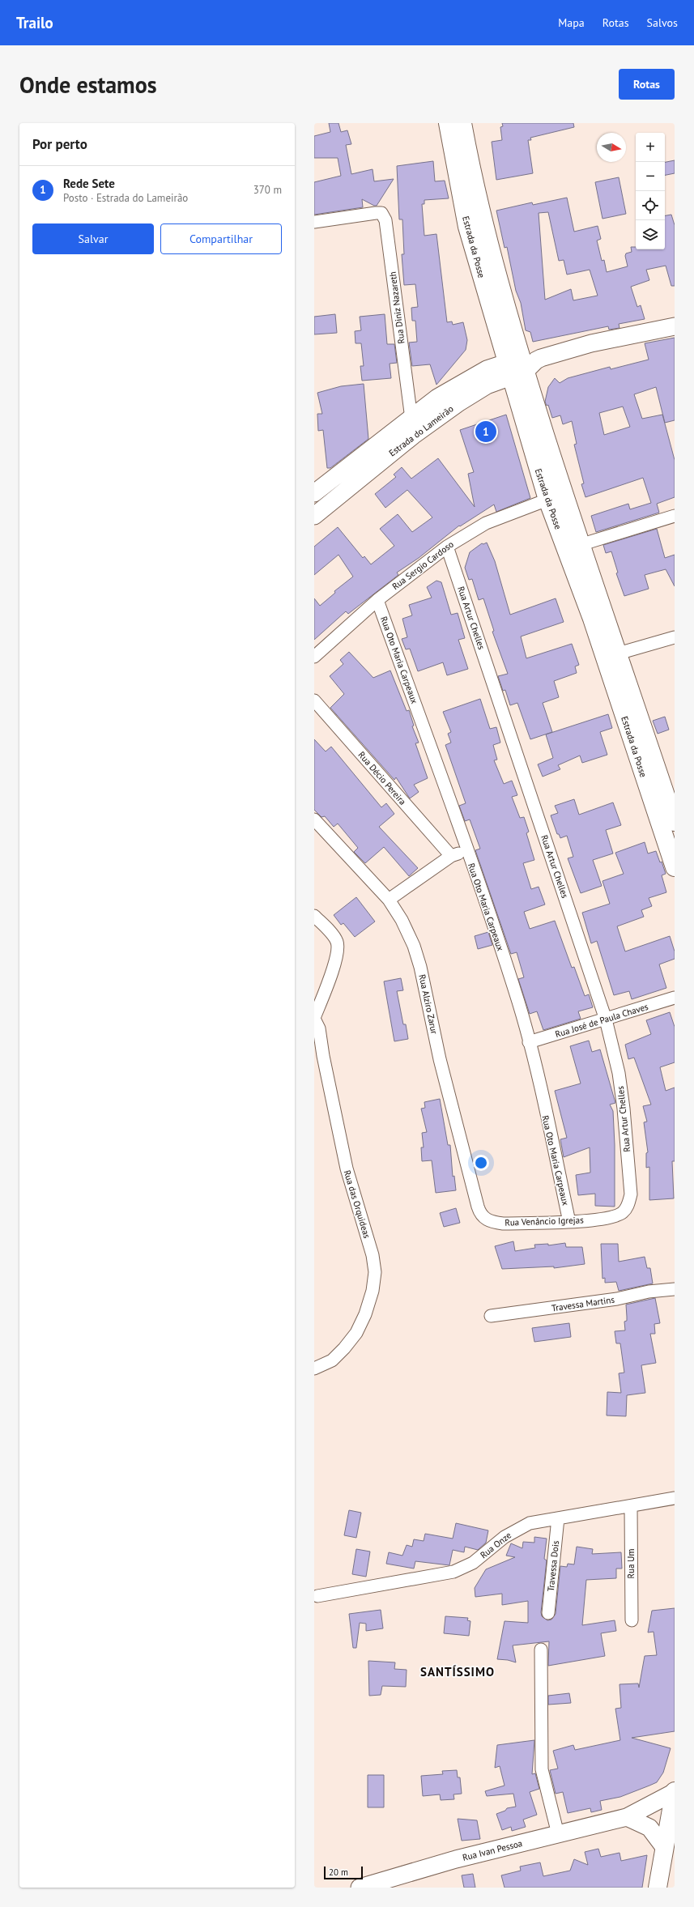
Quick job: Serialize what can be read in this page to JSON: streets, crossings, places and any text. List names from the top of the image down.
{
  "streets": {
    "main road": ["Estrada da Posse", "Estrada do Lameirão", "Rua Ivan Pessoa"],
    "street": [
      "Rua Diniz Nazareth",
      "Rua Sergio Cardoso",
      "Rua Artur Chelles",
      "Rua Oto Maria Carpeaux",
      "Rua Décio Pereira",
      "Rua Alziro Zarur",
      "Rua José de Paula Chaves",
      "Rua das Orquideas",
      "Rua Venâncio Igrejas",
      "Travessa Martins",
      "Rua Onze",
      "Rua Um",
      "Travessa Dois"
    ]
  },
  "crossings": [
    ["Estrada da Posse", "Estrada do Lameirão"],
    ["Estrada da Posse", "Rua Sergio Cardoso"],
    ["Rua Diniz Nazareth", "Estrada do Lameirão"],
    ["Rua Sergio Cardoso", "Rua Artur Chelles"],
    ["Rua Sergio Cardoso", "Rua Oto Maria Carpeaux"],
    ["Rua Artur Chelles", "Rua José de Paula Chaves"],
    ["Rua Artur Chelles", "Rua Venâncio Igrejas"],
    ["Rua Oto Maria Carpeaux", "Rua José de Paula Chaves"],
    ["Rua Oto Maria Carpeaux", "Rua Venâncio Igrejas"],
    ["Rua Alziro Zarur", "Rua Venâncio Igrejas"],
    ["Rua Onze", "Rua Um"],
    ["Rua Onze", "Travessa Dois"]
  ],
  "districts": ["SANTÍSSIMO"],
  "scale_bar": "20 m",
  "north": "right",
  "page": {
    "header": "Trailo",
    "nav": ["Mapa", "Rotas", "Salvos"],
    "buttons": [
      "Rotas",
      ["Salvar", "Compartilhar"]
    ],
    "title": "Onde estamos",
    "heading": "Por perto",
    "map_buttons": ["+", "−"],
    "list": [
      {
        "mark": "1",
        "name": "Rede Sete",
        "note": "Posto · Estrada do Lameirão",
        "value": "370 m"
      }
    ],
    "pins": "1",
    "scale": "20 m"
  }
}
